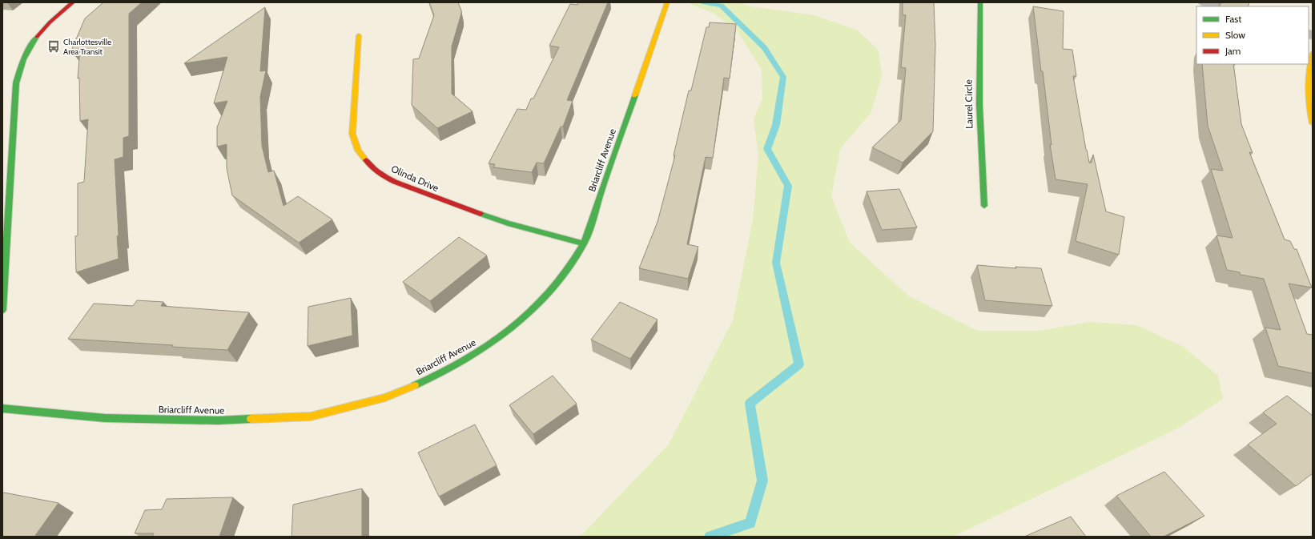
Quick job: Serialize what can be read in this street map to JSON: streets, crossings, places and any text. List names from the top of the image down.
{
  "streets": {
    "street": ["Laurel Circle", "Briarcliff Avenue", "Olinda Drive"]
  },
  "crossings": [
    ["Briarcliff Avenue", "Olinda Drive"]
  ],
  "places": {
    "bus stop": ["Charlottesville Area Transit"]
  },
  "legend": ["Fast", "Slow", "Jam"]
}
